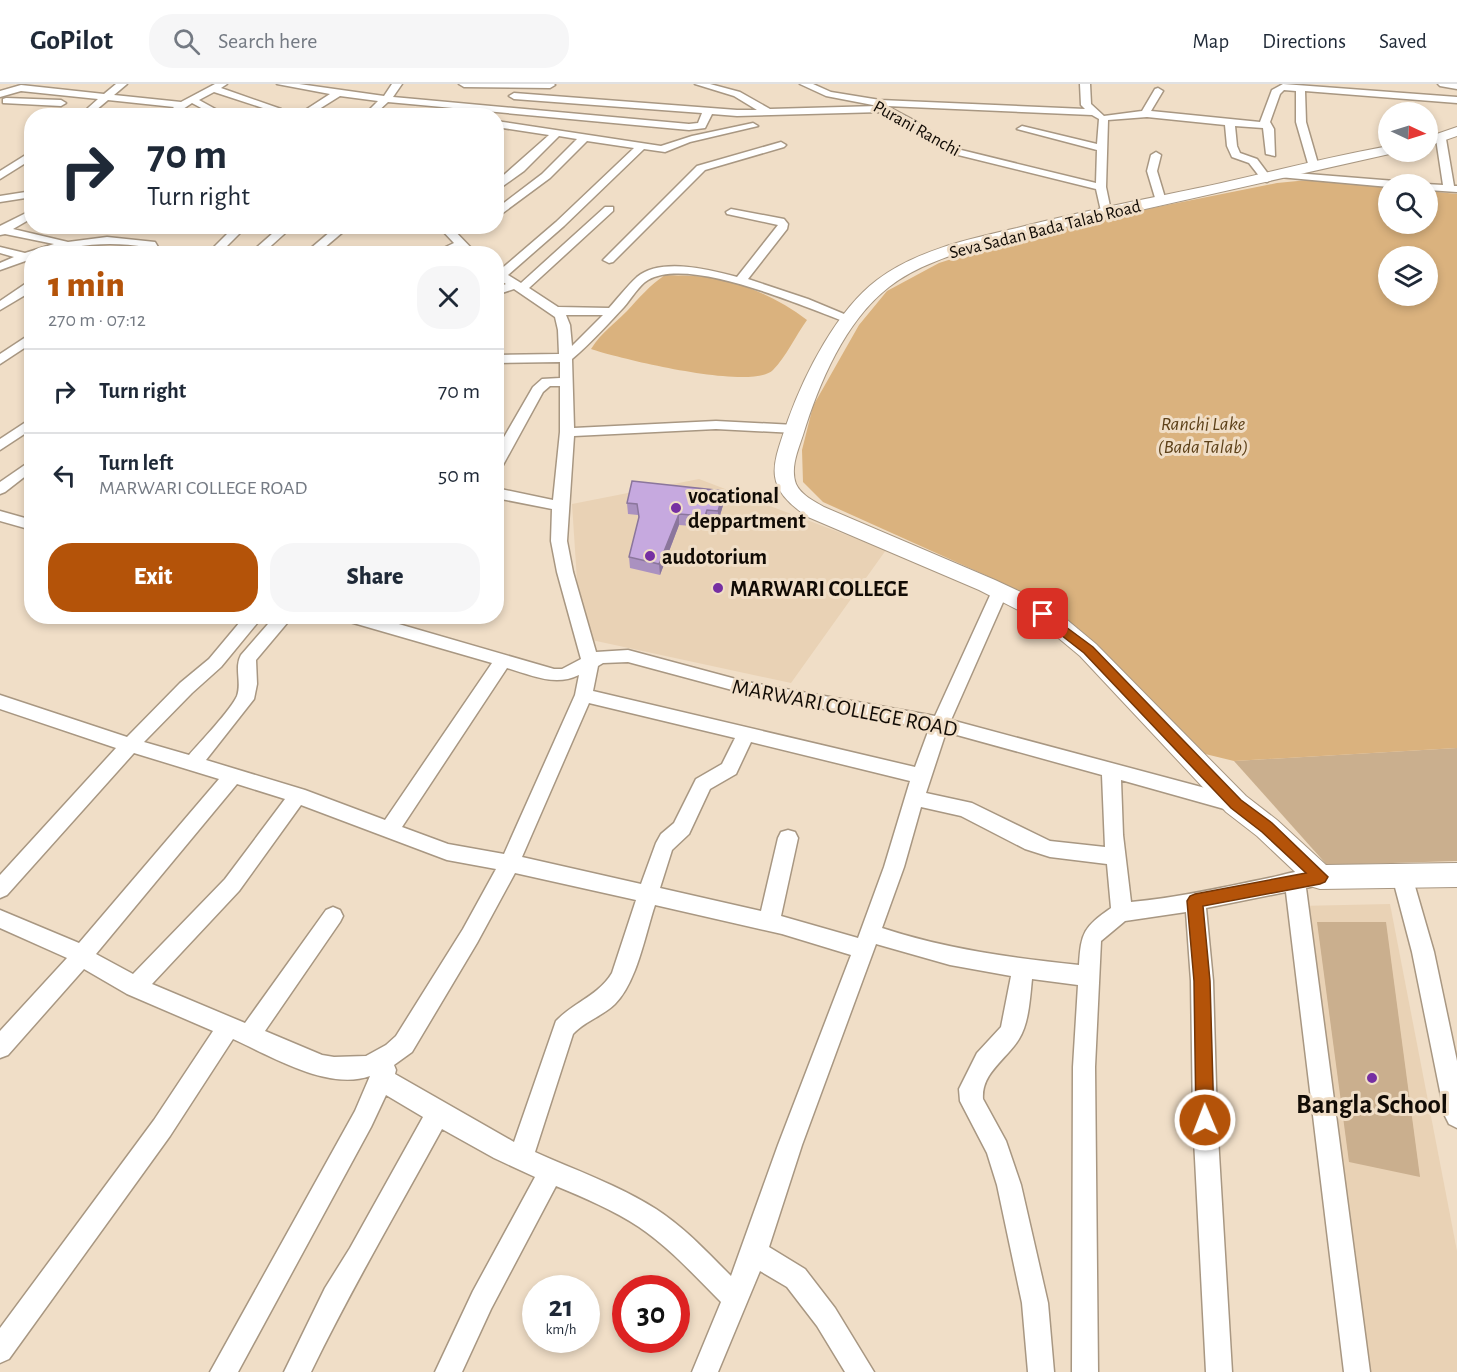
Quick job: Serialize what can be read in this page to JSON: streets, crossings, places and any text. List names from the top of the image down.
{
  "streets": {
    "street": ["Purani Ranchi", "Seva Sadan Bada Talab Road", "MARWARI COLLEGE ROAD"]
  },
  "crossings": [
    ["Seva Sadan Bada Talab Road", "MARWARI COLLEGE ROAD"]
  ],
  "water": ["Ranchi Lake (Bada Talab)"],
  "places": [
    "vocational deppartment",
    "audotorium",
    "MARWARI COLLEGE",
    "Bangla School"
  ],
  "north": "right",
  "page": {
    "header": "GoPilot",
    "search": "Search here",
    "nav": ["Map", "Directions", "Saved"],
    "turn": ["70 m", "Turn right"],
    "heading": ["1 min", "270 m · 07:12"],
    "list": [
      {
        "name": "Turn right",
        "value": "70 m"
      },
      {
        "name": "Turn left",
        "note": "MARWARI COLLEGE ROAD",
        "value": "50 m"
      }
    ],
    "buttons": ["Exit", "Share"],
    "speed": "21 km/h",
    "limit": "30"
  }
}
